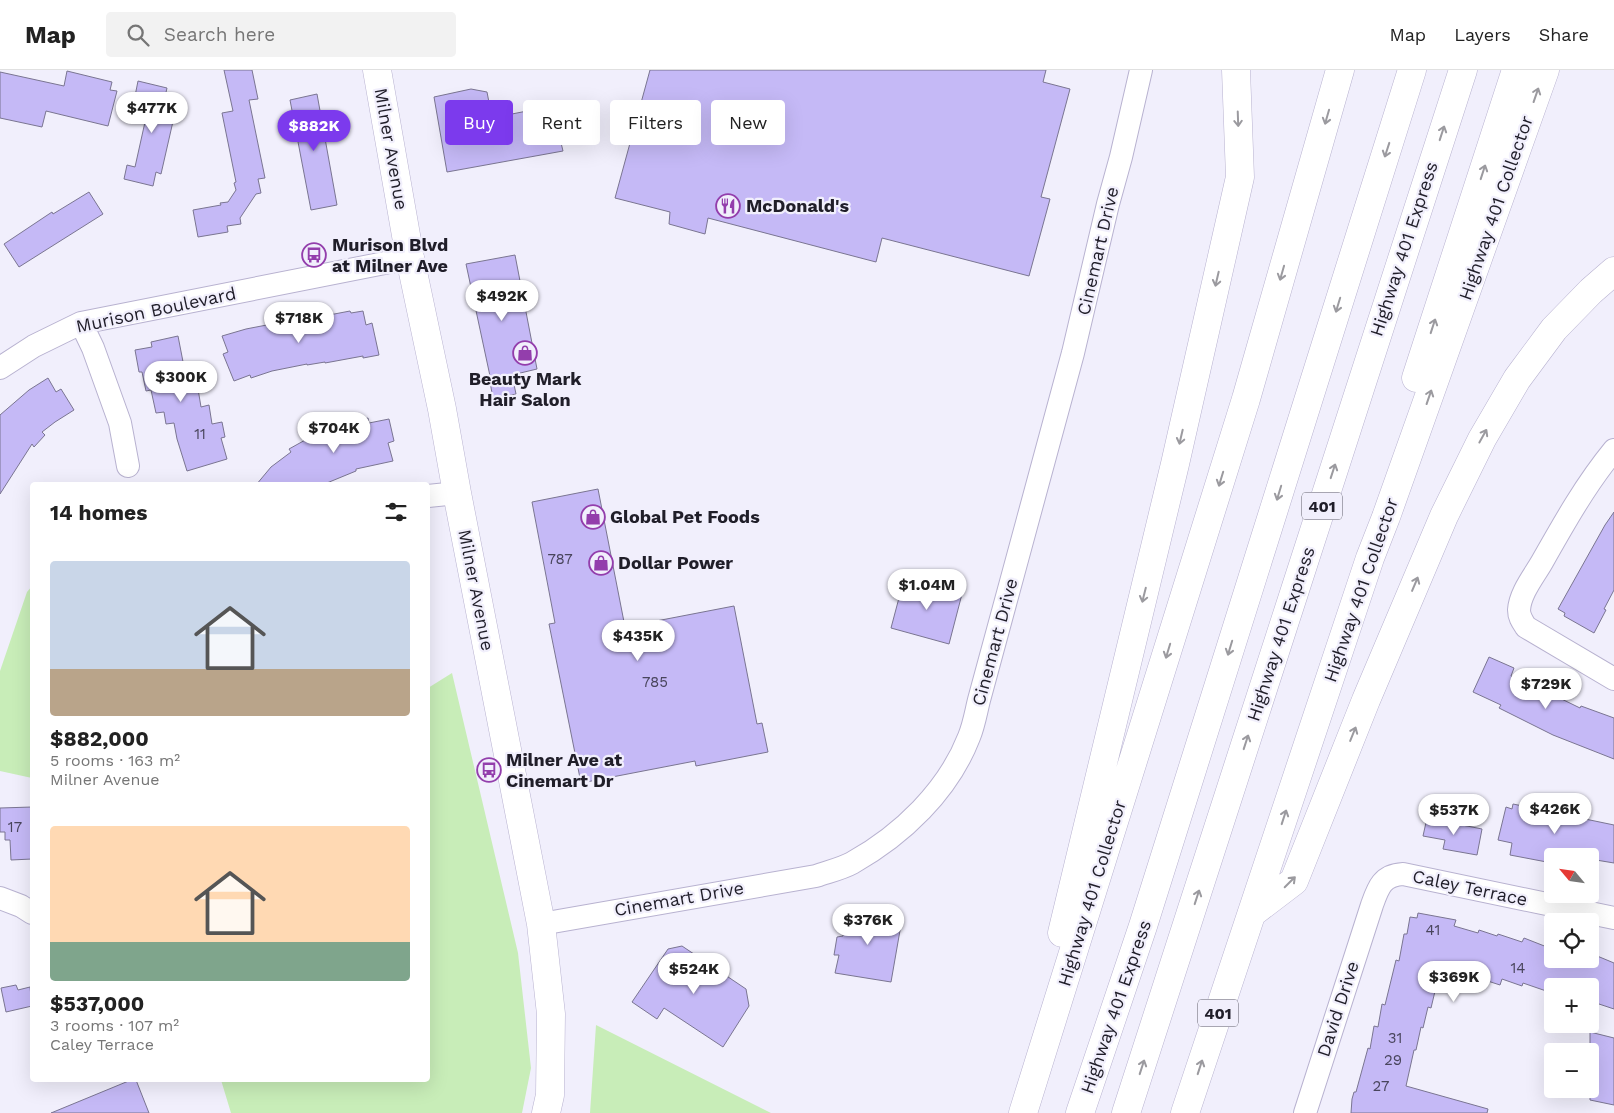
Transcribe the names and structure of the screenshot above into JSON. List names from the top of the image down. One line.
{"streets":{"main road":["Milner Avenue","Highway 401 Collector","Highway 401 Express","401"],"street":["Cinemart Drive","Murison Boulevard","Caley Terrace","David Drive"]},"crossings":[["Milner Avenue","Cinemart Drive"],["Milner Avenue","Murison Boulevard"],["Caley Terrace","David Drive"]],"places":{"restaurant":["McDonald's"],"bus stop":["Murison Blvd at Milner Ave","Milner Ave at Cinemart Dr"],"shop":["Beauty Mark Hair Salon","Global Pet Foods","Dollar Power"]},"house_numbers":["11","787","785","17","41","14","31","29","27"],"north":"top left","page":{"header":"Map","search":"Search here","nav":["Map","Layers","Share"],"price":["$477K","$882K","$492K","$718K","$300K","$704K","$1.04M","$435K","$729K","$426K","$537K","$376K","$524K","$369K"],"chip":["Buy","Rent","Filters","New"],"heading":"14 homes","list":[{"name":"$882,000","note":"5 rooms · 163 m² · Milner Avenue"},{"name":"$537,000","note":"3 rooms · 107 m² · Caley Terrace"}],"map_buttons":["+","−"]}}
